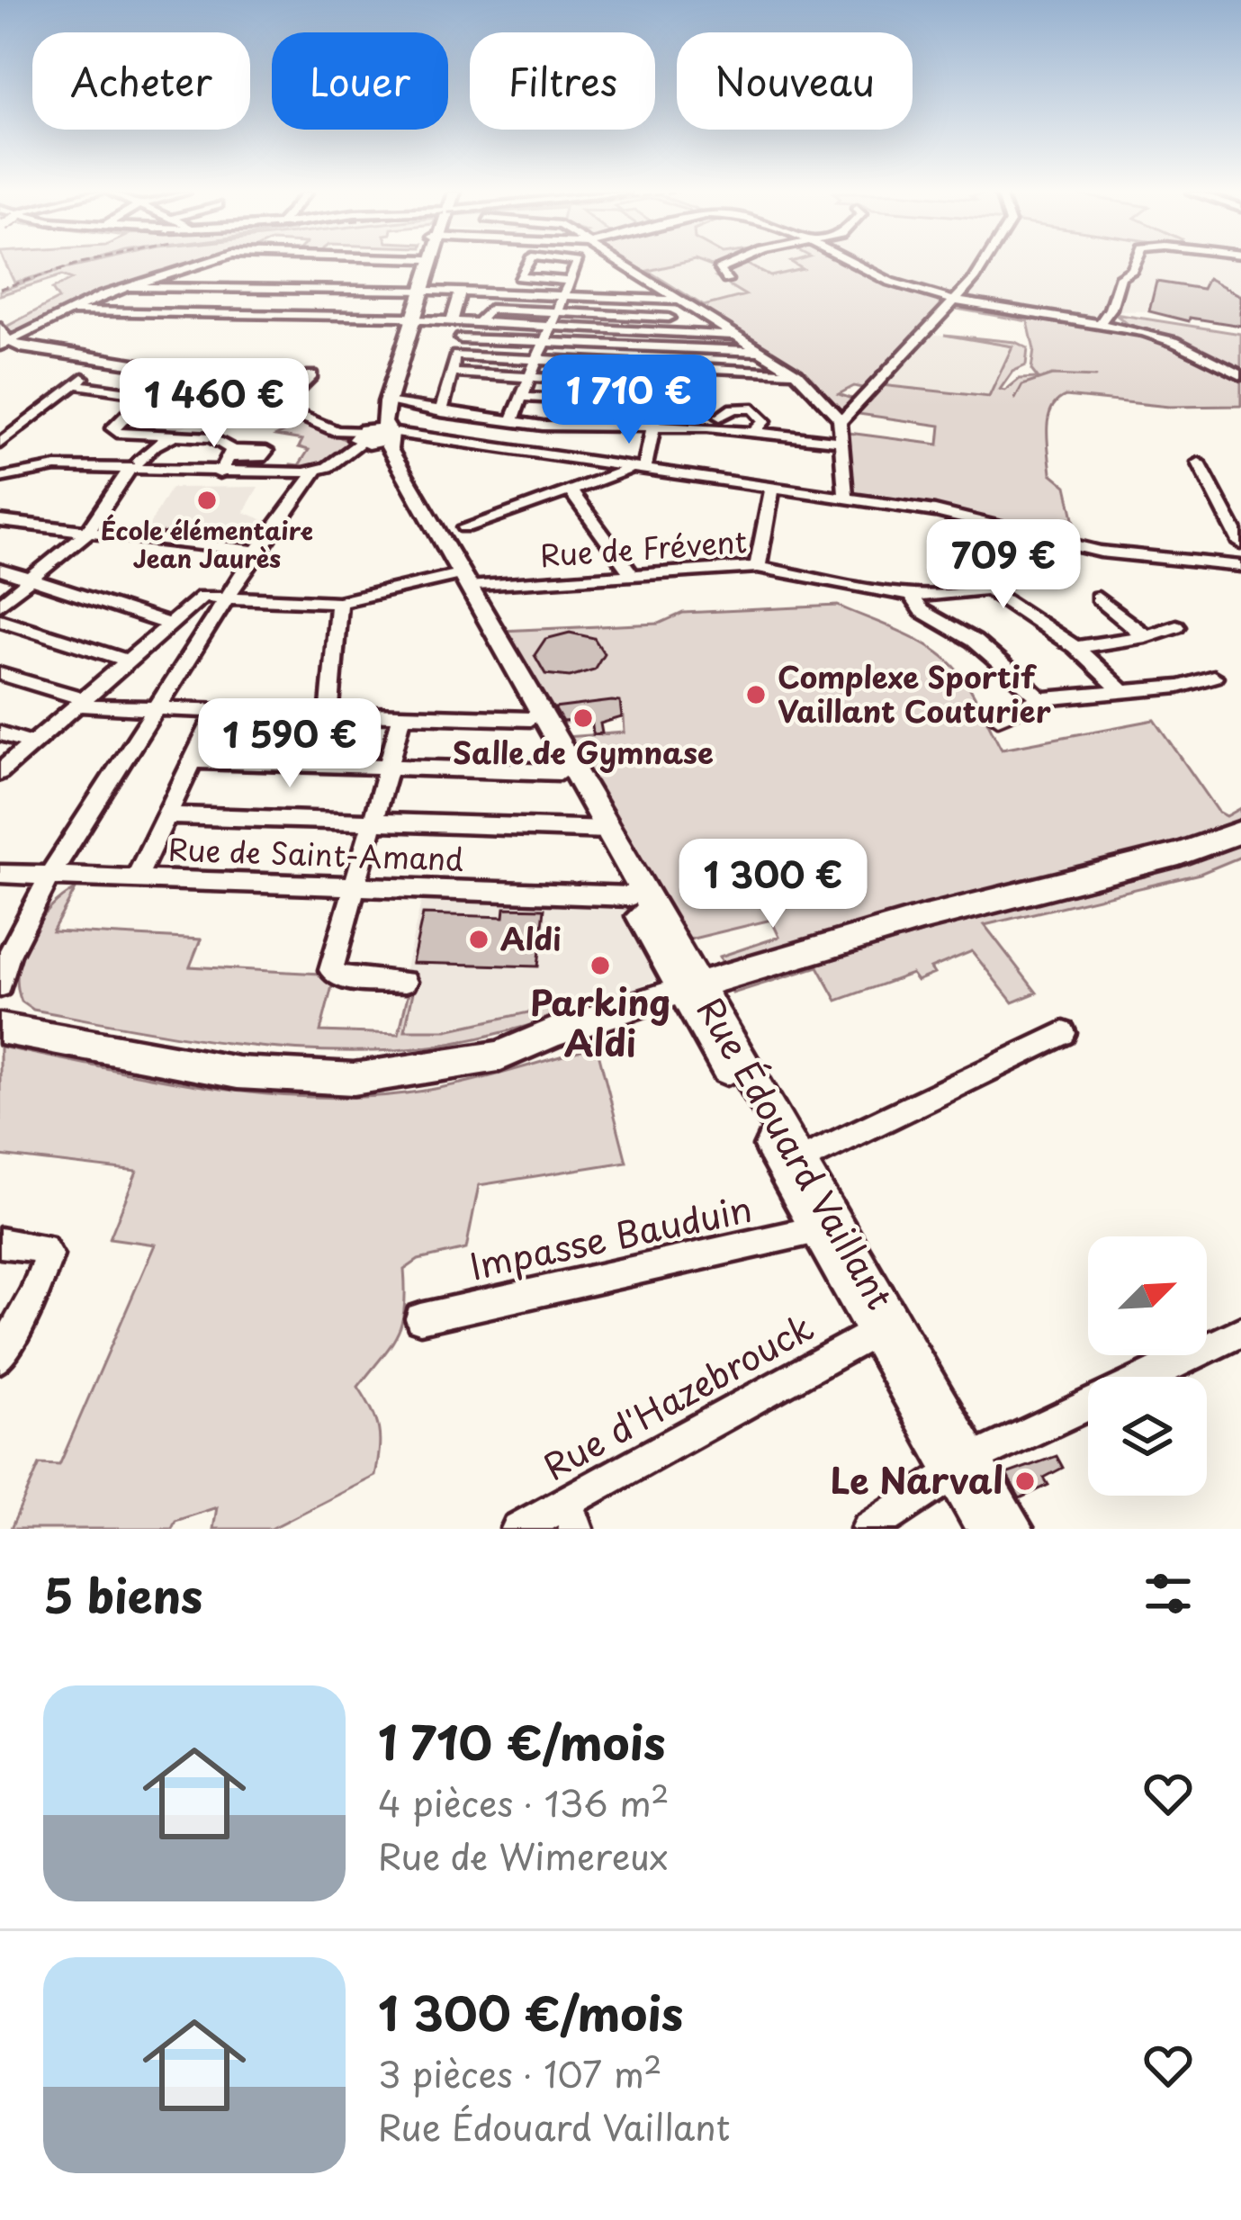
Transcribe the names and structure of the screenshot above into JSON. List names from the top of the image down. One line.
{"streets":{"main road":["Rue Édouard Vaillant"],"street":["Rue de Frévent","Rue de Saint-Amand","Impasse Bauduin","Rue d'Hazebrouck"]},"crossings":[["Rue de Frévent","Rue Édouard Vaillant"],["Rue de Saint-Amand","Rue Édouard Vaillant"],["Rue Édouard Vaillant","Impasse Bauduin"],["Rue Édouard Vaillant","Rue d'Hazebrouck"]],"places":["École élémentaire Jean Jaurès","Complexe Sportif Vaillant Couturier","Salle de Gymnase","Aldi","Parking Aldi","Le Narval"],"north":"top right","page":{"chip":["Acheter","Louer","Filtres","Nouveau"],"price":["1 710 €","1 460 €","709 €","1 590 €","1 300 €"],"heading":"5 biens","list":[{"name":"1 710 €/mois","note":"4 pièces · 136 m² · Rue de Wimereux"},{"name":"1 300 €/mois","note":"3 pièces · 107 m² · Rue Édouard Vaillant"}]}}
